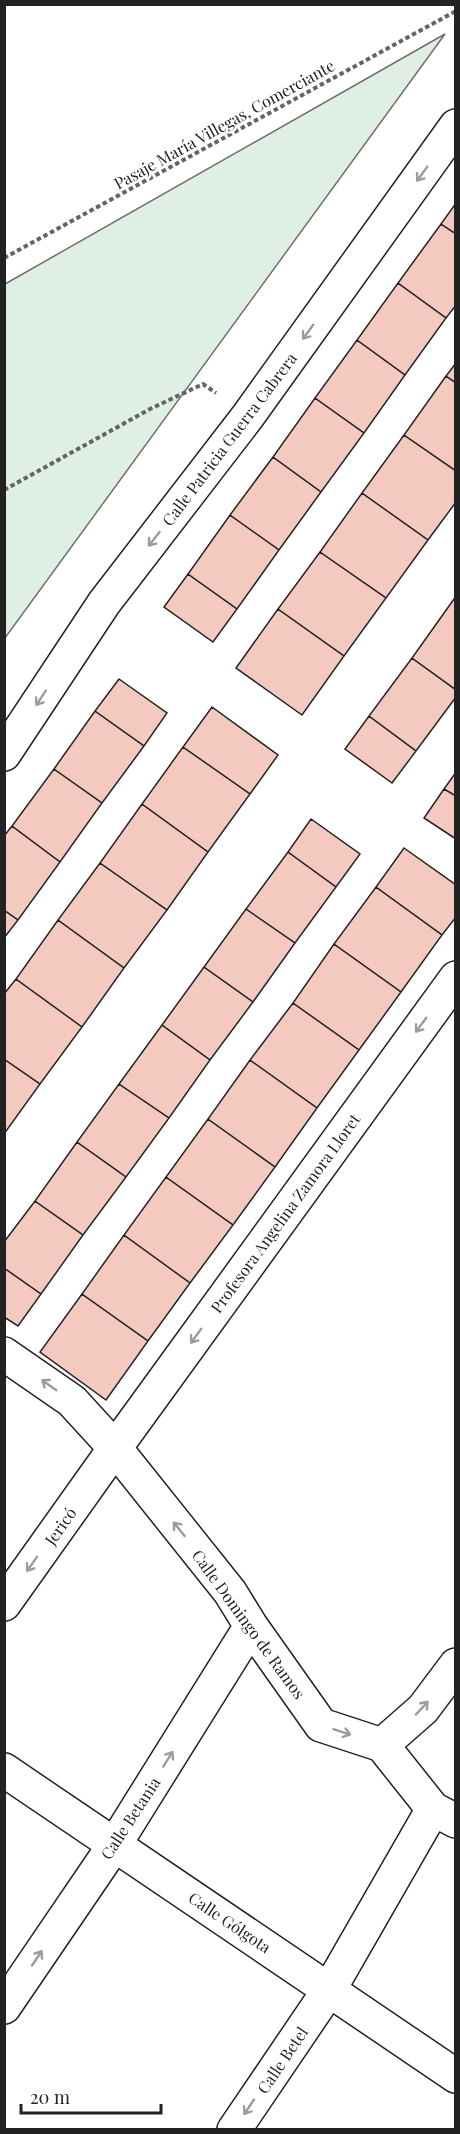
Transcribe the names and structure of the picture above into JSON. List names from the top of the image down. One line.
{"streets":{"street":["Calle Patricia Guerra Cabrera","Profesora Angelina Zamora Lloret","Jericó","Calle Domingo de Ramos","Calle Betania","Calle Gólgota","Calle Betel"],"path":["Pasaje María Villegas, Comerciante"]},"crossings":[["Profesora Angelina Zamora Lloret","Jericó"],["Profesora Angelina Zamora Lloret","Calle Domingo de Ramos"],["Jericó","Calle Domingo de Ramos"],["Calle Domingo de Ramos","Calle Betania"],["Calle Betania","Calle Gólgota"],["Calle Gólgota","Calle Betel"]],"one_way":["Calle Patricia Guerra Cabrera","Profesora Angelina Zamora Lloret","Jericó","Calle Betania","Calle Betel"],"scale_bar":"20 m"}
